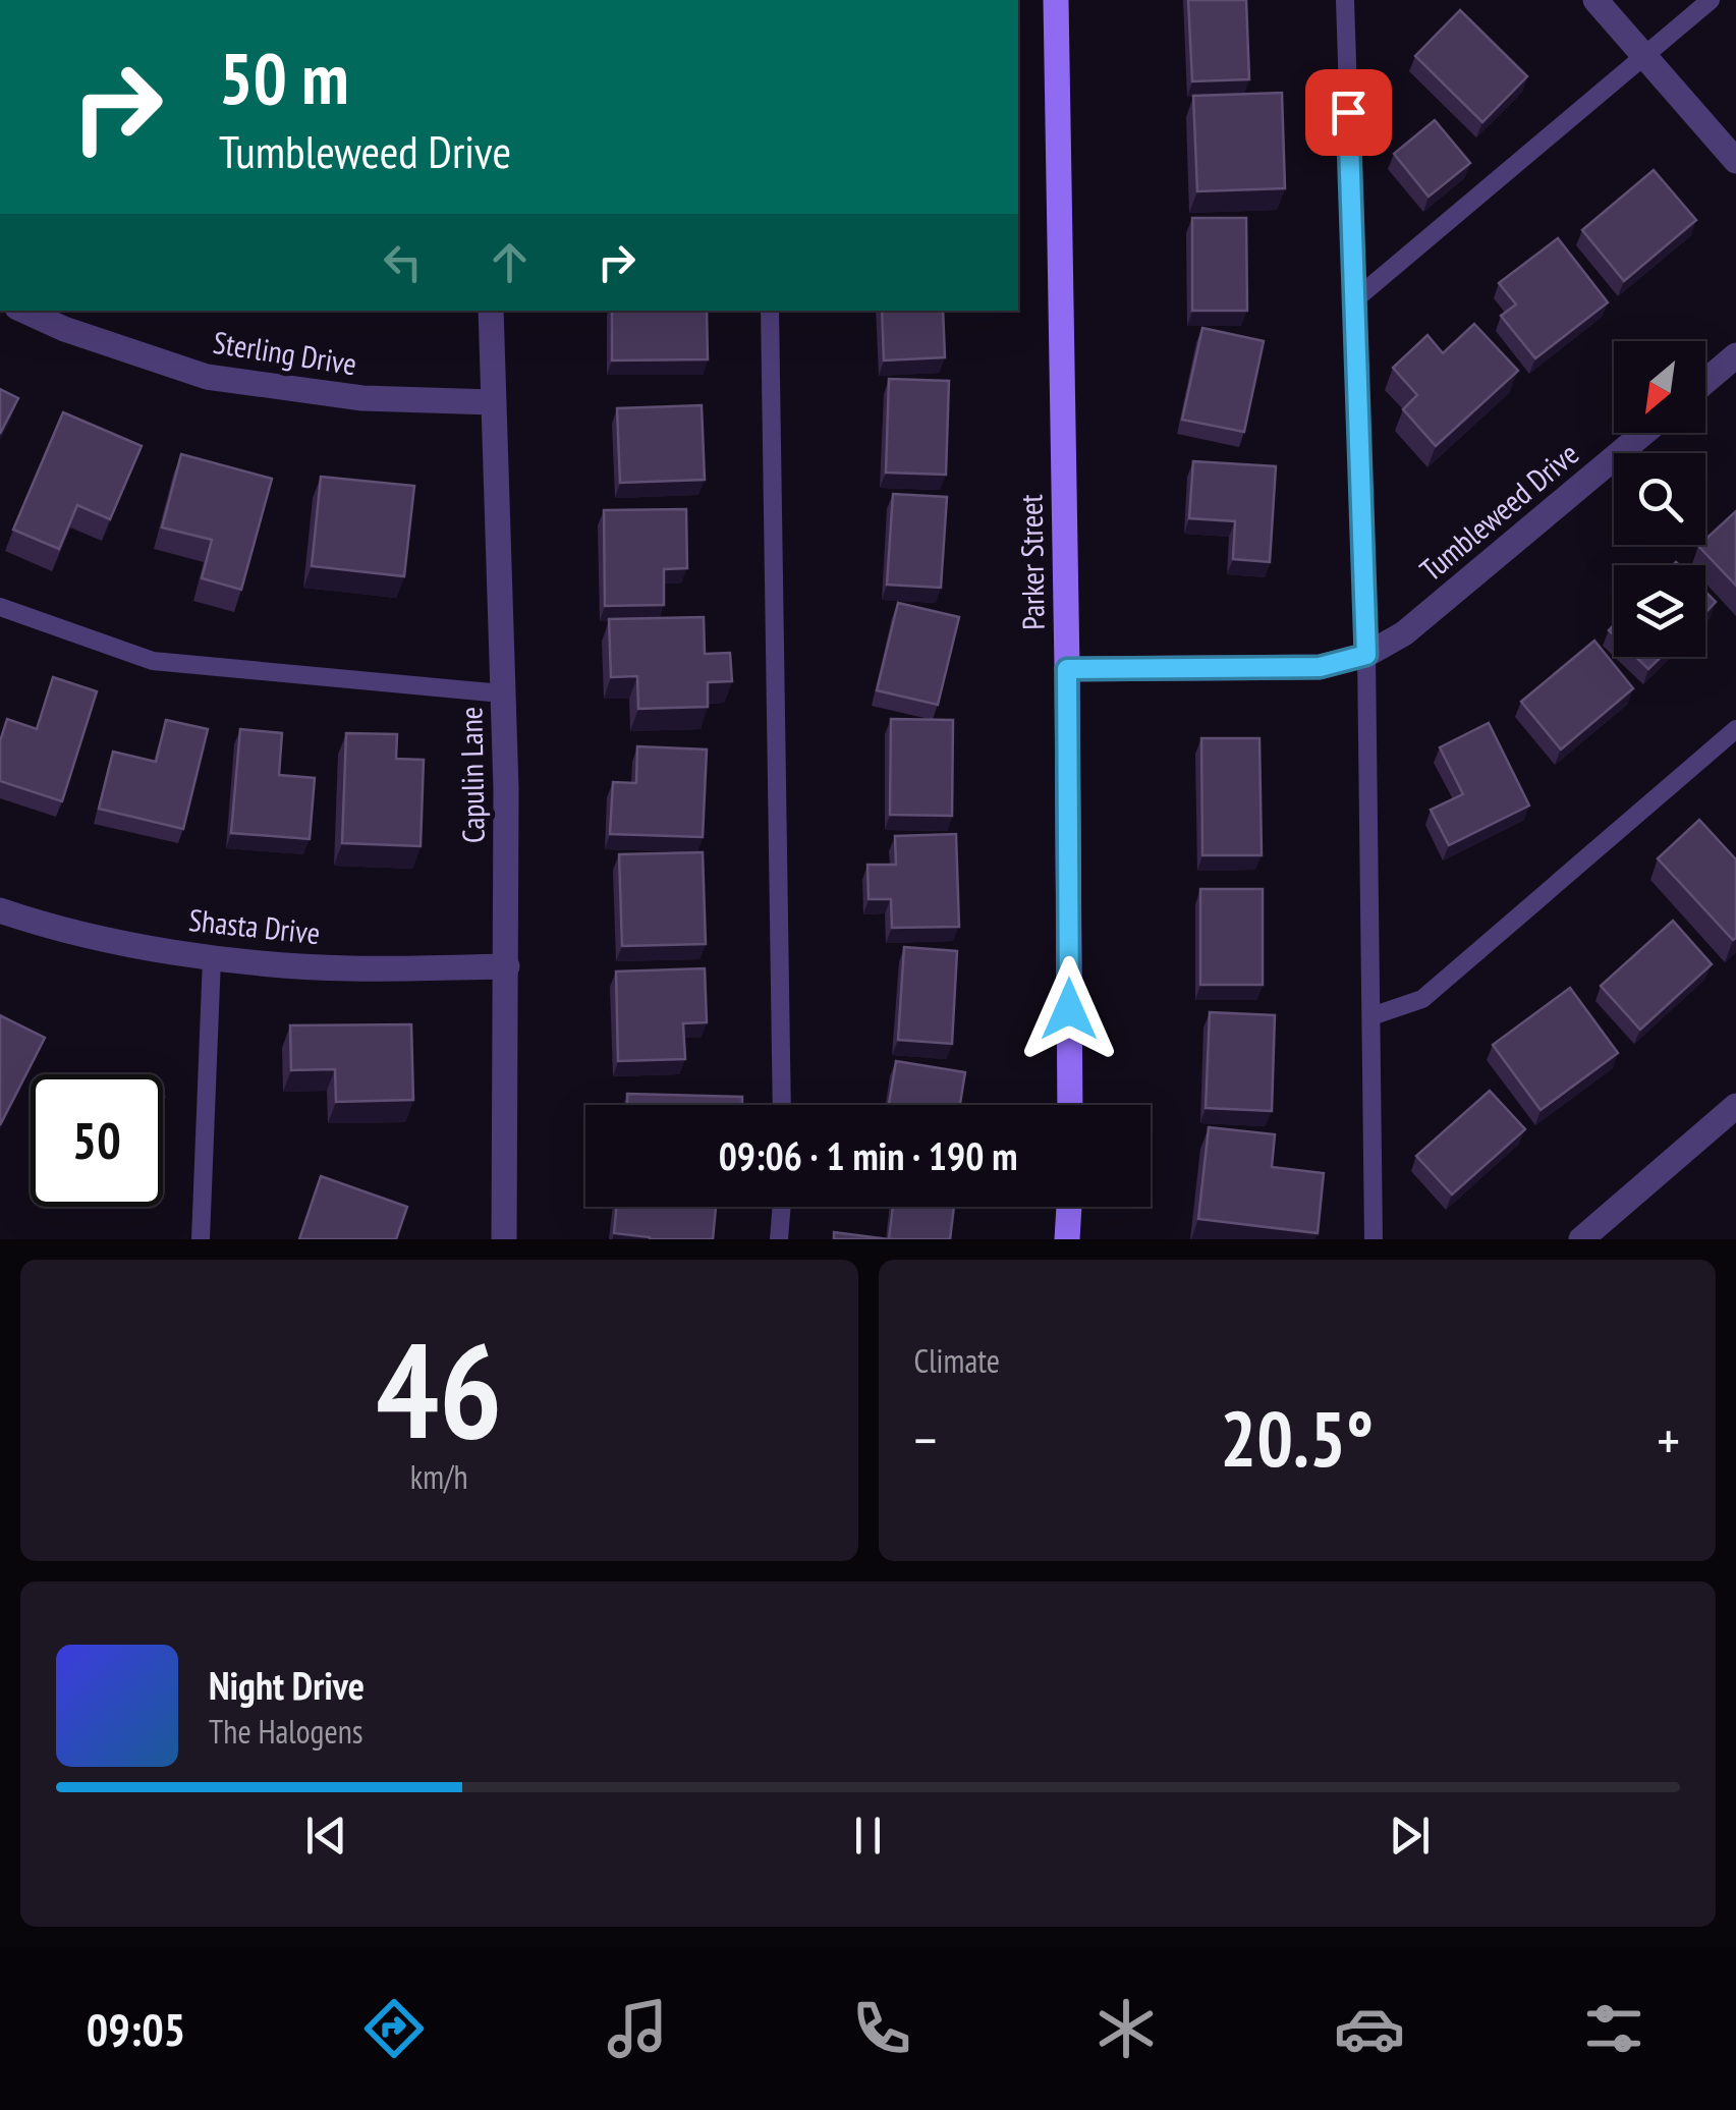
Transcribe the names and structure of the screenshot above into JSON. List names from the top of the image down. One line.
{"streets":{"main road":["Parker Street"],"street":["Sterling Drive","Tumbleweed Drive","Capulin Lane","Shasta Drive"]},"crossings":[["Sterling Drive","Capulin Lane"],["Tumbleweed Drive","Parker Street"],["Capulin Lane","Shasta Drive"]],"north":"bottom left","page":{"turn":["50 m","Tumbleweed Drive"],"limit":"50","trip":"09:06 · 1 min · 190 m","tile":[["46","km/h"],"Climate"],"heat":["−","20.5°","+"],"song":["Night Drive","The Halogens"],"tabs":"09:05"}}
